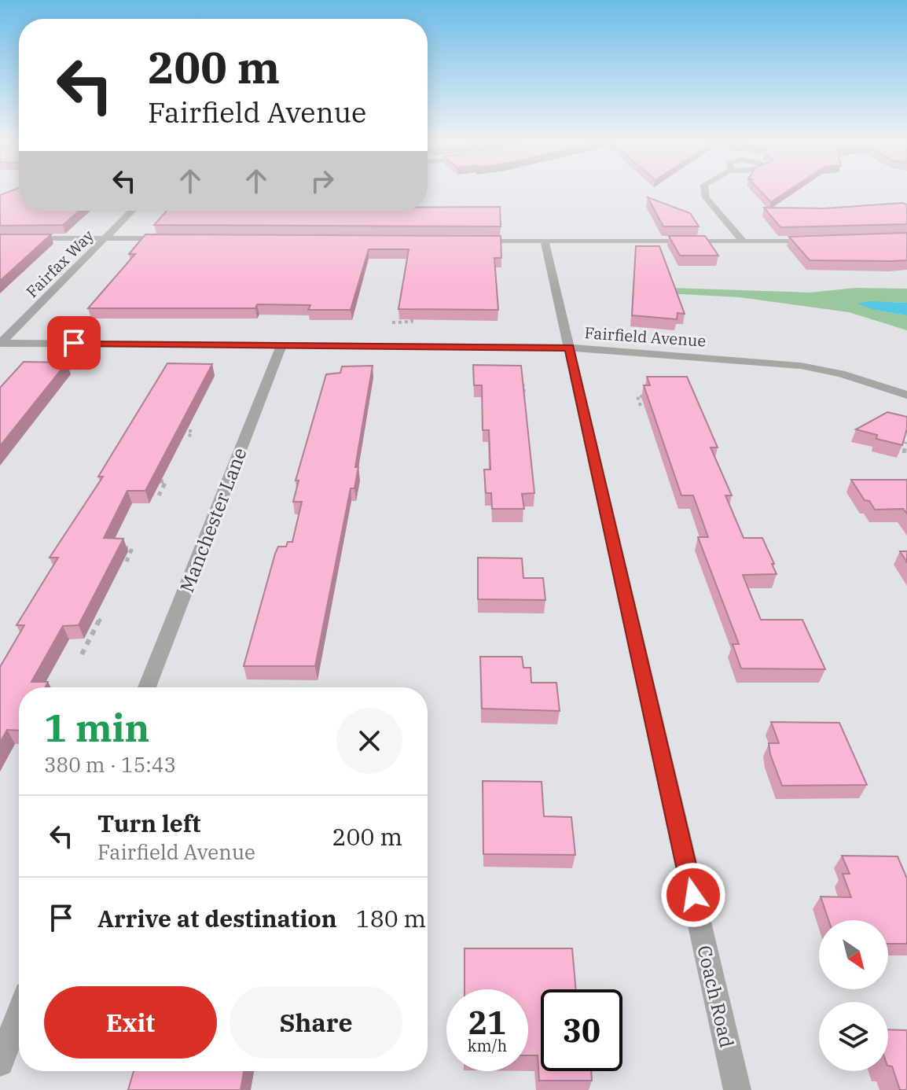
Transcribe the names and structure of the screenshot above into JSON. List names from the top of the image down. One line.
{"streets":{"street":["Fairfax Way","Fairfield Avenue","Manchester Lane","Coach Road"]},"crossings":[["Fairfax Way","Fairfield Avenue"],["Fairfield Avenue","Manchester Lane"],["Fairfield Avenue","Coach Road"]],"north":"bottom right","page":{"turn":["200 m","Fairfield Avenue"],"heading":["1 min","380 m · 15:43"],"list":[{"name":"Turn left","note":"Fairfield Avenue","value":"200 m"},{"name":"Arrive at destination","value":"180 m"}],"buttons":["Exit","Share"],"speed":"21 km/h","limit":"30"}}
